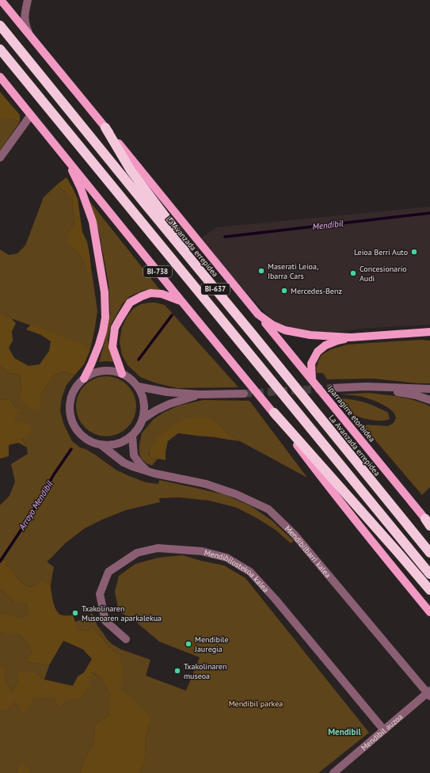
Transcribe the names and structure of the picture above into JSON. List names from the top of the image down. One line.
{"streets":{"highway":["La Avanzada errepidea","BI-637"],"main road":["BI-738","Iparragirre etorbidea"],"street":["Mendibilbarri kalea","Mendibilostekoa kalea","Mendibil auzoa"]},"crossings":[["Mendibilbarri kalea","Mendibil auzoa"],["Mendibilostekoa kalea","Mendibil auzoa"]],"districts":["Mendibil"],"water":["Mendibil","Arroyo Mendibil"],"parks":["Mendibil parkea"],"places":["Leioa Berri Auto","Maserati Leioa, Ibarra Cars","Concesionario Audi","Mercedes-Benz","Txakolinaren Museoaren aparkalekua","Mendibile Jauregia","Txakolinaren museoa"]}
